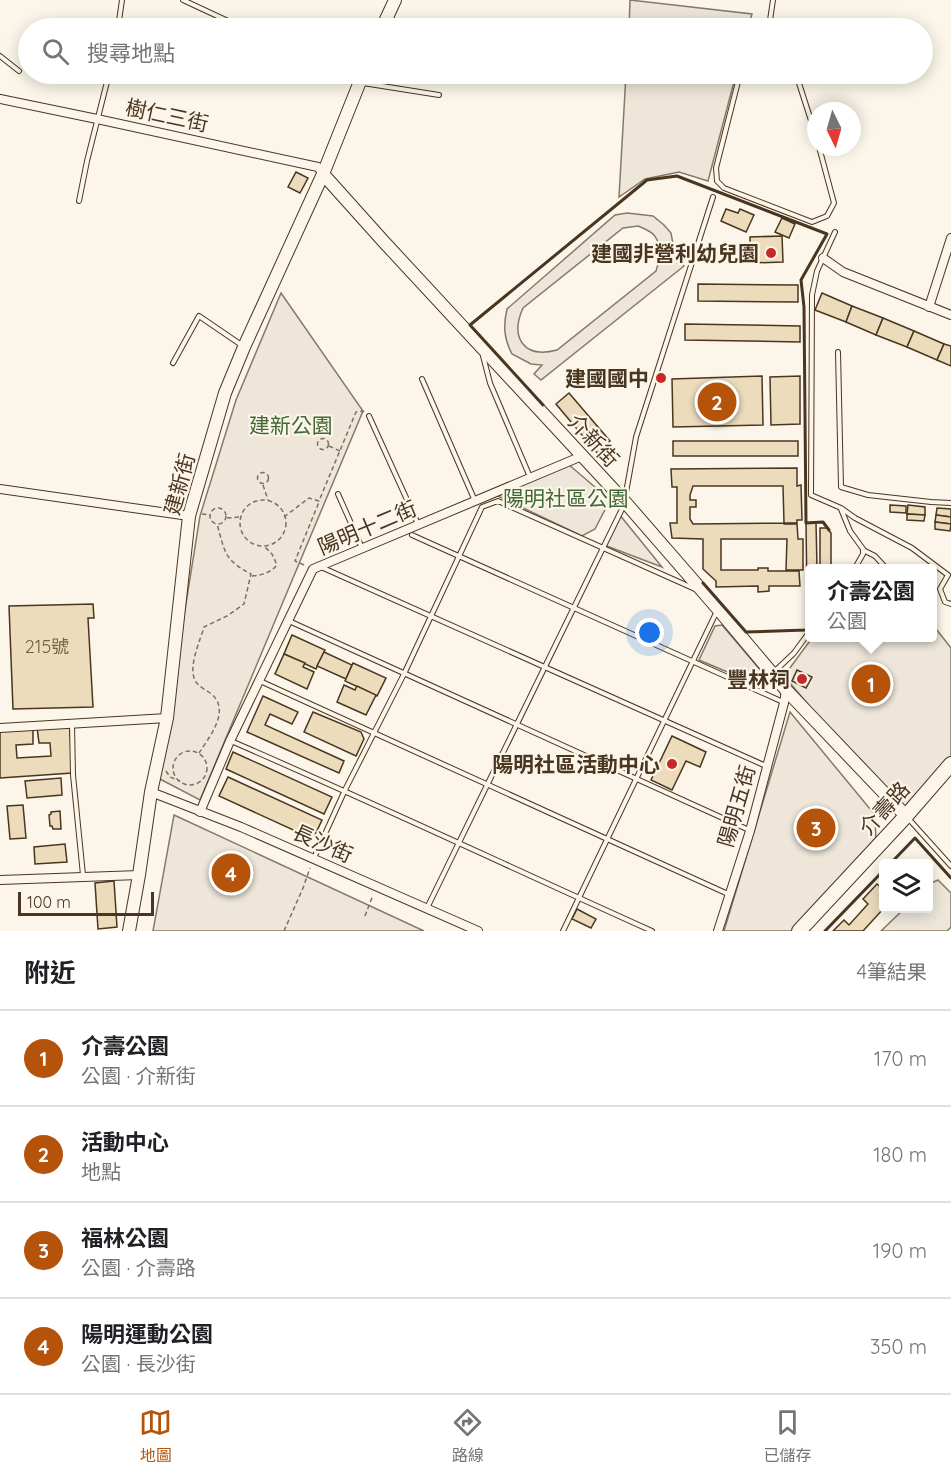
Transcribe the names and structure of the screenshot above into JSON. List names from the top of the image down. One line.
{"streets":{"main road":["介壽路"],"street":["樹仁三街","介新街","建新街","陽明十二街","陽明五街","長沙街"]},"crossings":[["樹仁三街","介新街"],["樹仁三街","建新街"],["介新街","建新街"],["介新街","陽明十二街"],["介新街","陽明五街"],["介新街","介壽路"],["建新街","長沙街"],["陽明十二街","長沙街"]],"parks":["建新公園","陽明社區公園"],"places":["建國非營利幼兒園","建國國中","豐林祠","陽明社區活動中心"],"house_numbers":["215號"],"scale_bar":"100 m","north":"bottom","page":{"search":"搜尋地點","pins":["2","1","3","4"],"popup":["介壽公園","公園"],"scale":"100 m","heading":["附近","4筆結果"],"list":[{"mark":"1","name":"介壽公園","note":"公園 · 介新街","value":"170 m"},{"mark":"2","name":"活動中心","note":"地點","value":"180 m"},{"mark":"3","name":"福林公園","note":"公園 · 介壽路","value":"190 m"},{"mark":"4","name":"陽明運動公園","note":"公園 · 長沙街","value":"350 m"}],"nav":["地圖","路線","已儲存"]}}
